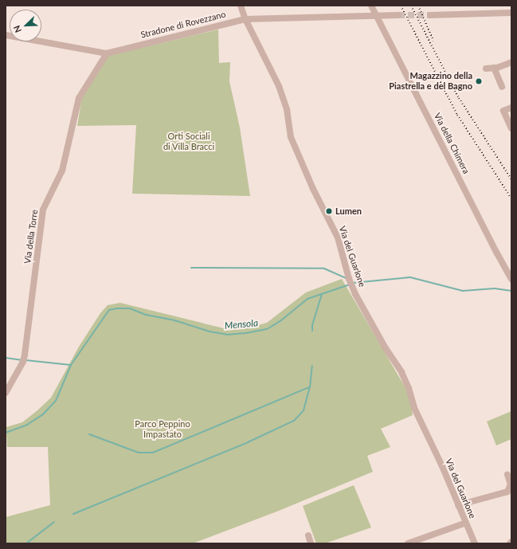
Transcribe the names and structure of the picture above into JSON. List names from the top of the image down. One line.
{"streets":{"street":["Stradone di Rovezzano","Via della Chimera","Via della Torre","Via del Guarlone"]},"crossings":[["Stradone di Rovezzano","Via della Chimera"],["Stradone di Rovezzano","Via della Torre"],["Stradone di Rovezzano","Via del Guarlone"]],"water":["Mensola"],"parks":["Orti Sociali di Villa Bracci","Parco Peppino Impastato"],"places":["Magazzino della Piastrella e del Bagno","Lumen"],"north":"bottom left"}
